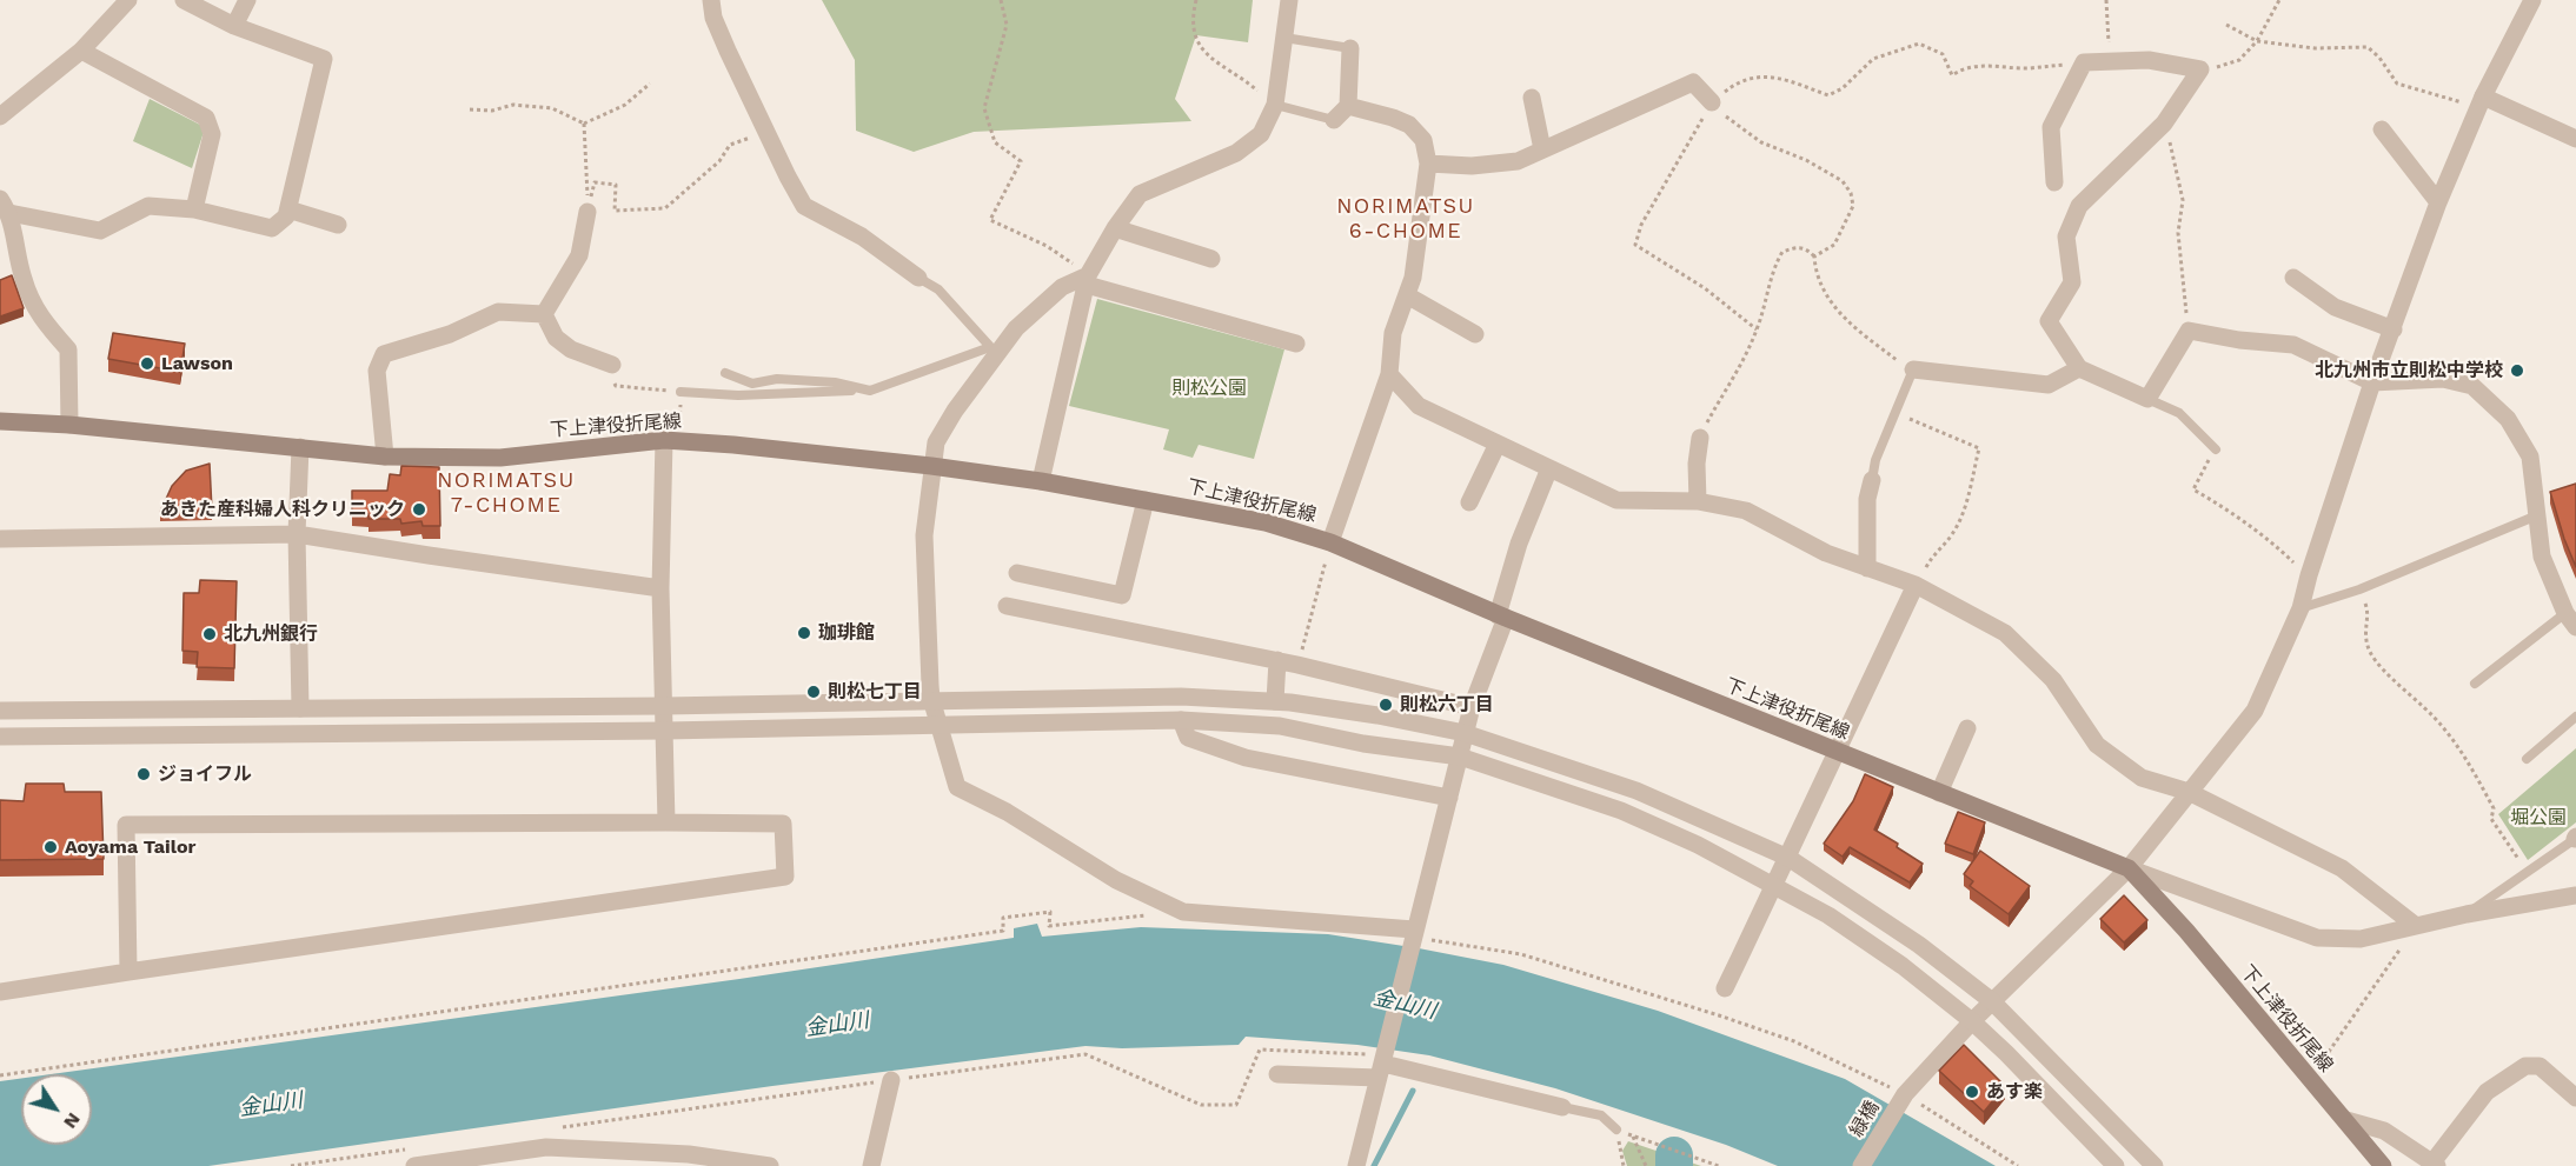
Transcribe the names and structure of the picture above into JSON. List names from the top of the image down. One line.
{"streets":{"main road":["下上津役折尾線"],"street":["緑橋"]},"crossings":[["下上津役折尾線","緑橋"]],"districts":["NORIMATSU 6-CHOME","NORIMATSU 7-CHOME"],"water":["金山川"],"parks":["則松公園","堀公園"],"places":["Lawson","北九州市立則松中学校","あきた産科婦人科クリニック","珈琲館","北九州銀行","則松七丁目","則松六丁目","ジョイフル","Aoyama Tailor","あす楽"],"north":"bottom right"}
